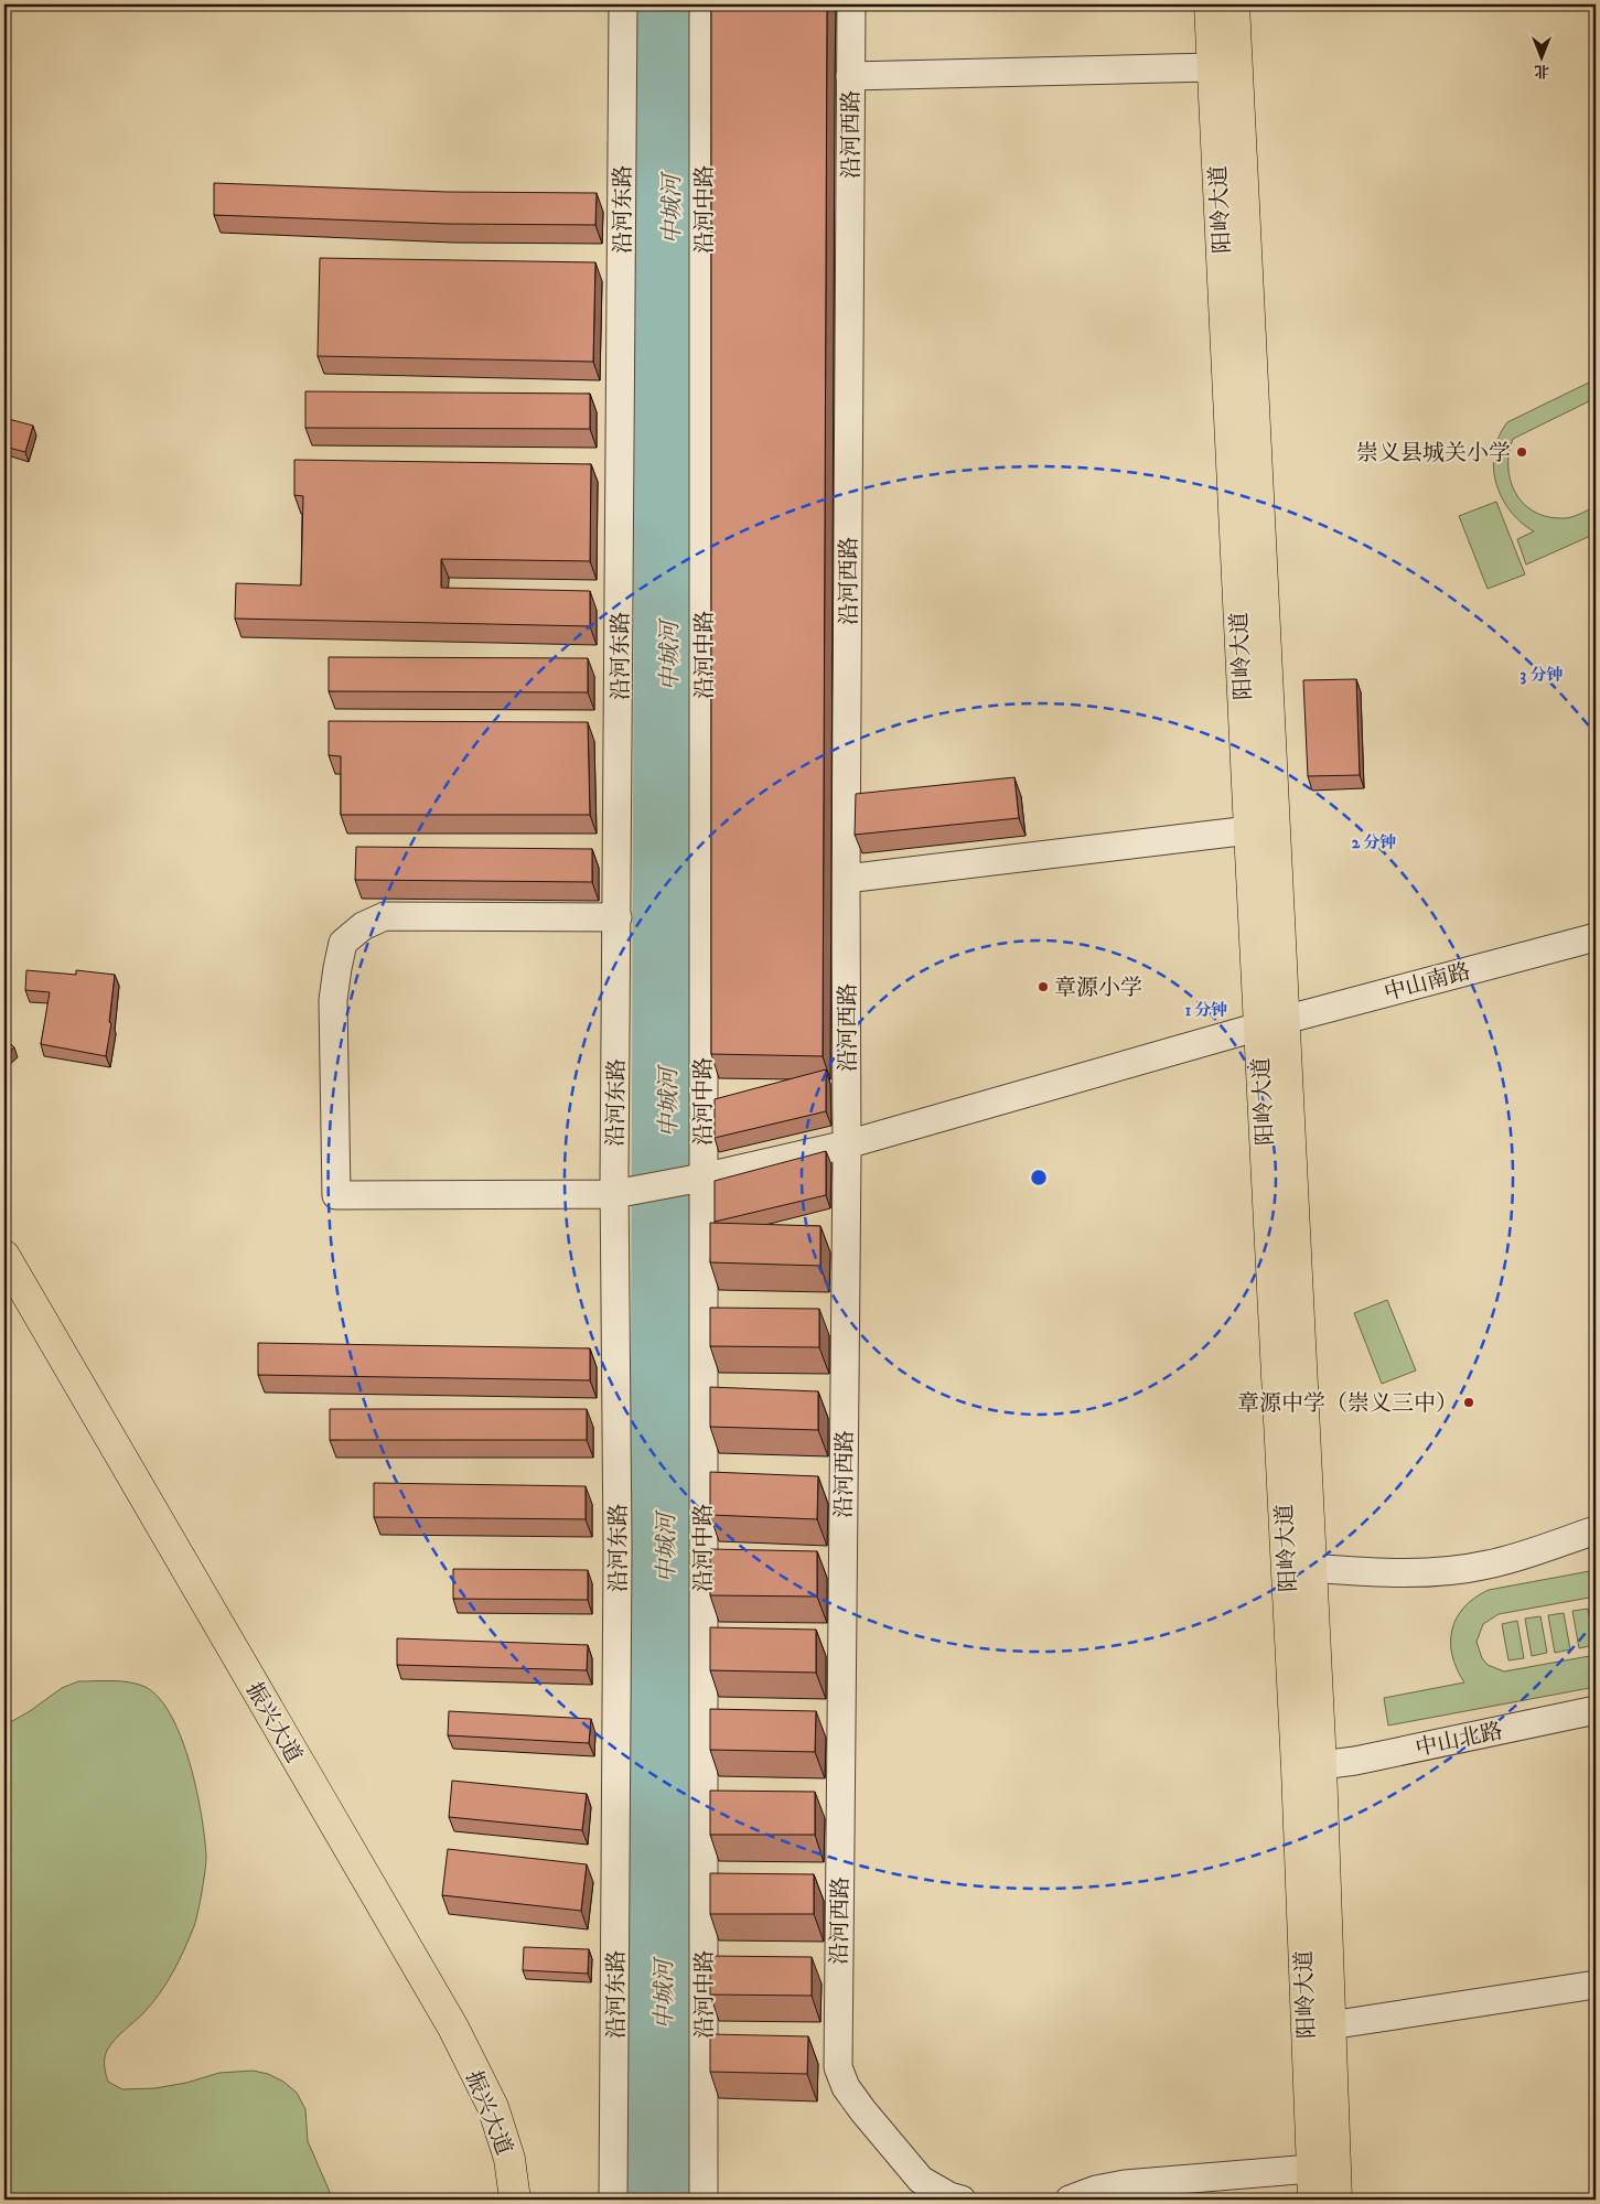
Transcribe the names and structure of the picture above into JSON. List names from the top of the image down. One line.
{"streets":{"main road":["阳岭大道","振兴大道"],"street":["沿河西路","沿河东路","沿河中路","中山南路","中山北路"]},"crossings":[["沿河西路","中山南路"],["沿河东路","中山南路"],["沿河中路","中山南路"],["阳岭大道","中山南路"],["阳岭大道","中山北路"]],"water":["中城河"],"places":["崇义县城关小学","章源小学","章源中学（崇义三中）"],"north":"bottom","rings":["3 分钟","2 分钟","1 分钟"]}
